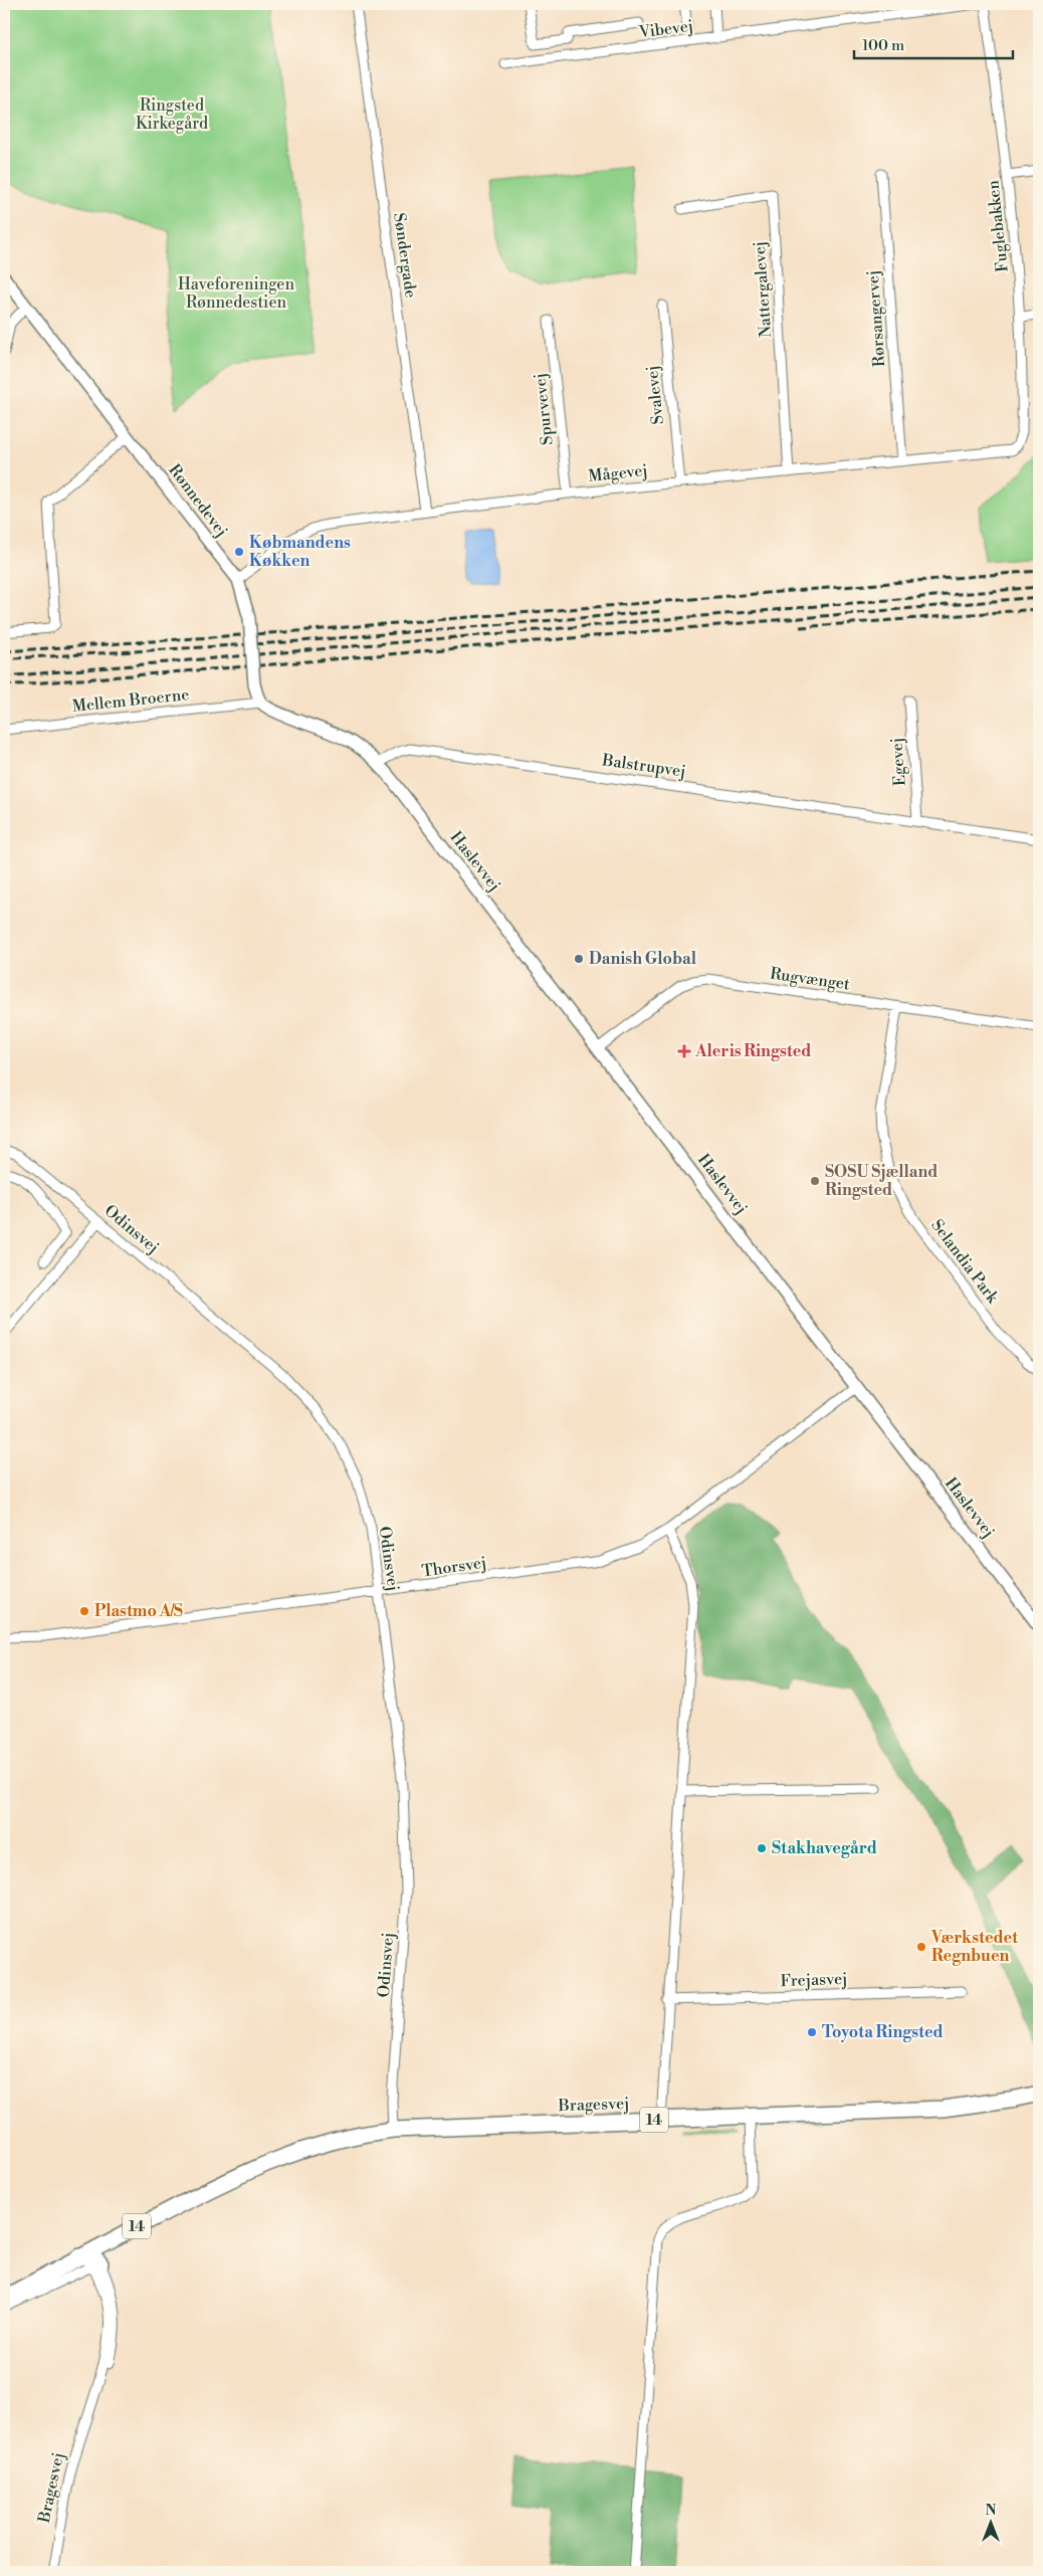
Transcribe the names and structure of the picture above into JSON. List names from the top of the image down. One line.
{"streets":{"main road":["Bragesvej","14"],"street":["Vibevej","Fuglebakken","Søndergade","Nattergalevej","Rørsangervej","Svalevej","Spurvevej","Mågevej","Rønnedevej","Mellem Broerne","Egevej","Balstrupvej","Haslevvej","Rugvænget","Odinsvej","Selandia Park","Thorsvej","Frejasvej"]},"crossings":[["Fuglebakken","Mågevej"],["Søndergade","Mågevej"],["Nattergalevej","Mågevej"],["Rørsangervej","Mågevej"],["Svalevej","Mågevej"],["Spurvevej","Mågevej"],["Mågevej","Rønnedevej"],["Rønnedevej","Mellem Broerne"],["Egevej","Balstrupvej"],["Balstrupvej","Haslevvej"],["Haslevvej","Rugvænget"],["Haslevvej","Thorsvej"],["Rugvænget","Selandia Park"],["Odinsvej","Thorsvej"],["Odinsvej","Bragesvej"]],"parks":["Ringsted Kirkegård","Haveforeningen Rønnedestien"],"places":{"other":["Købmandens Køkken","Danish Global","SOSU Sjælland Ringsted","Plastmo A/S","Stakhavegård","Værkstedet Regnbuen","Toyota Ringsted"],"health":["Aleris Ringsted"]},"scale_bar":"100 m","north":"top"}
